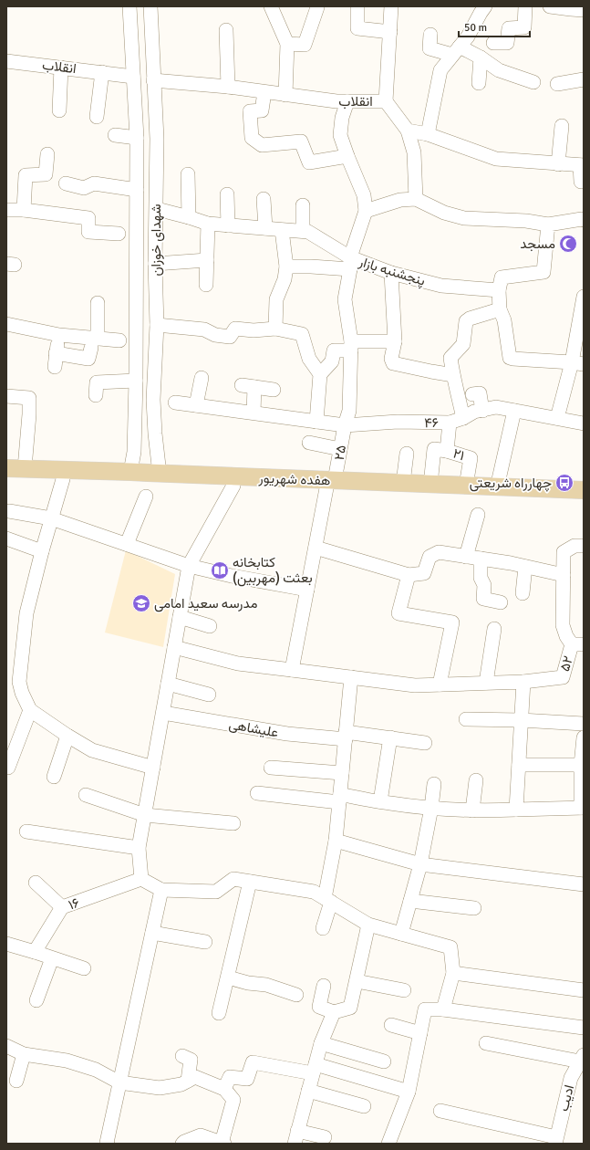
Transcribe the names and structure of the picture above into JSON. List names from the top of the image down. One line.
{"streets":{"main road":["هفده شهریور"],"street":["انقلاب","شهدای خوزان","پنجشنبه بازار","۴۶","۲۵","۲۱","۵۲","علیشاهی","۱۶","ادیب"]},"crossings":[["انقلاب","شهدای خوزان"],["شهدای خوزان","پنجشنبه بازار"],["شهدای خوزان","هفده شهریور"],["پنجشنبه بازار","۲۵"],["۴۶","۲۵"],["۴۶","۲۱"],["۲۵","هفده شهریور"],["۲۱","هفده شهریور"]],"places":{"mosque":["مسجد"],"bus stop":["چهارراه شریعتی"],"library":["کتابخانه بعثت (مهربین)"],"school or university":["مدرسه سعید امامی"]},"scale_bar":"50 m"}
